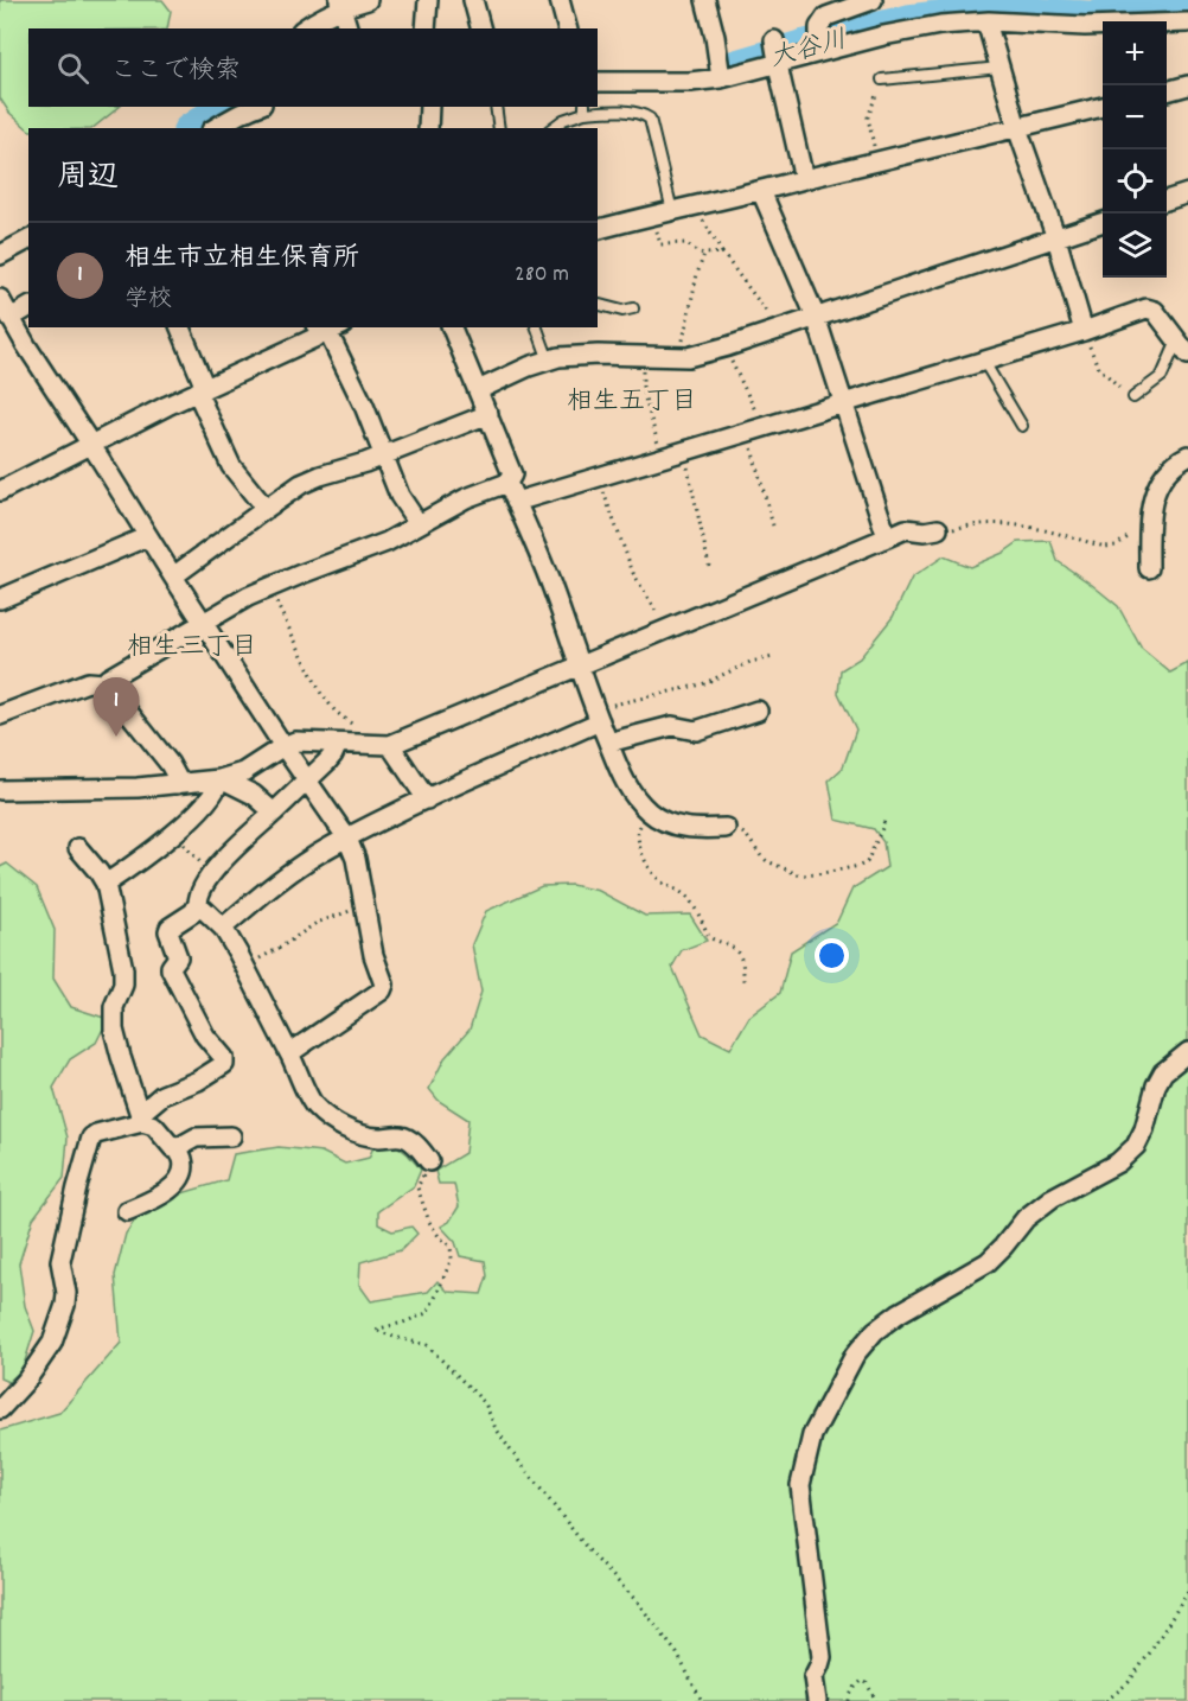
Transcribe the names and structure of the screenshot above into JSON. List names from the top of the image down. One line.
{"districts":["相生五丁目","相生三丁目"],"water":["大谷川"],"page":{"map_buttons":["+","−"],"search":"ここで検索","heading":"周辺","list":[{"mark":"1","name":"相生市立相生保育所","note":"学校","value":"280 m"}],"pins":"1"}}
